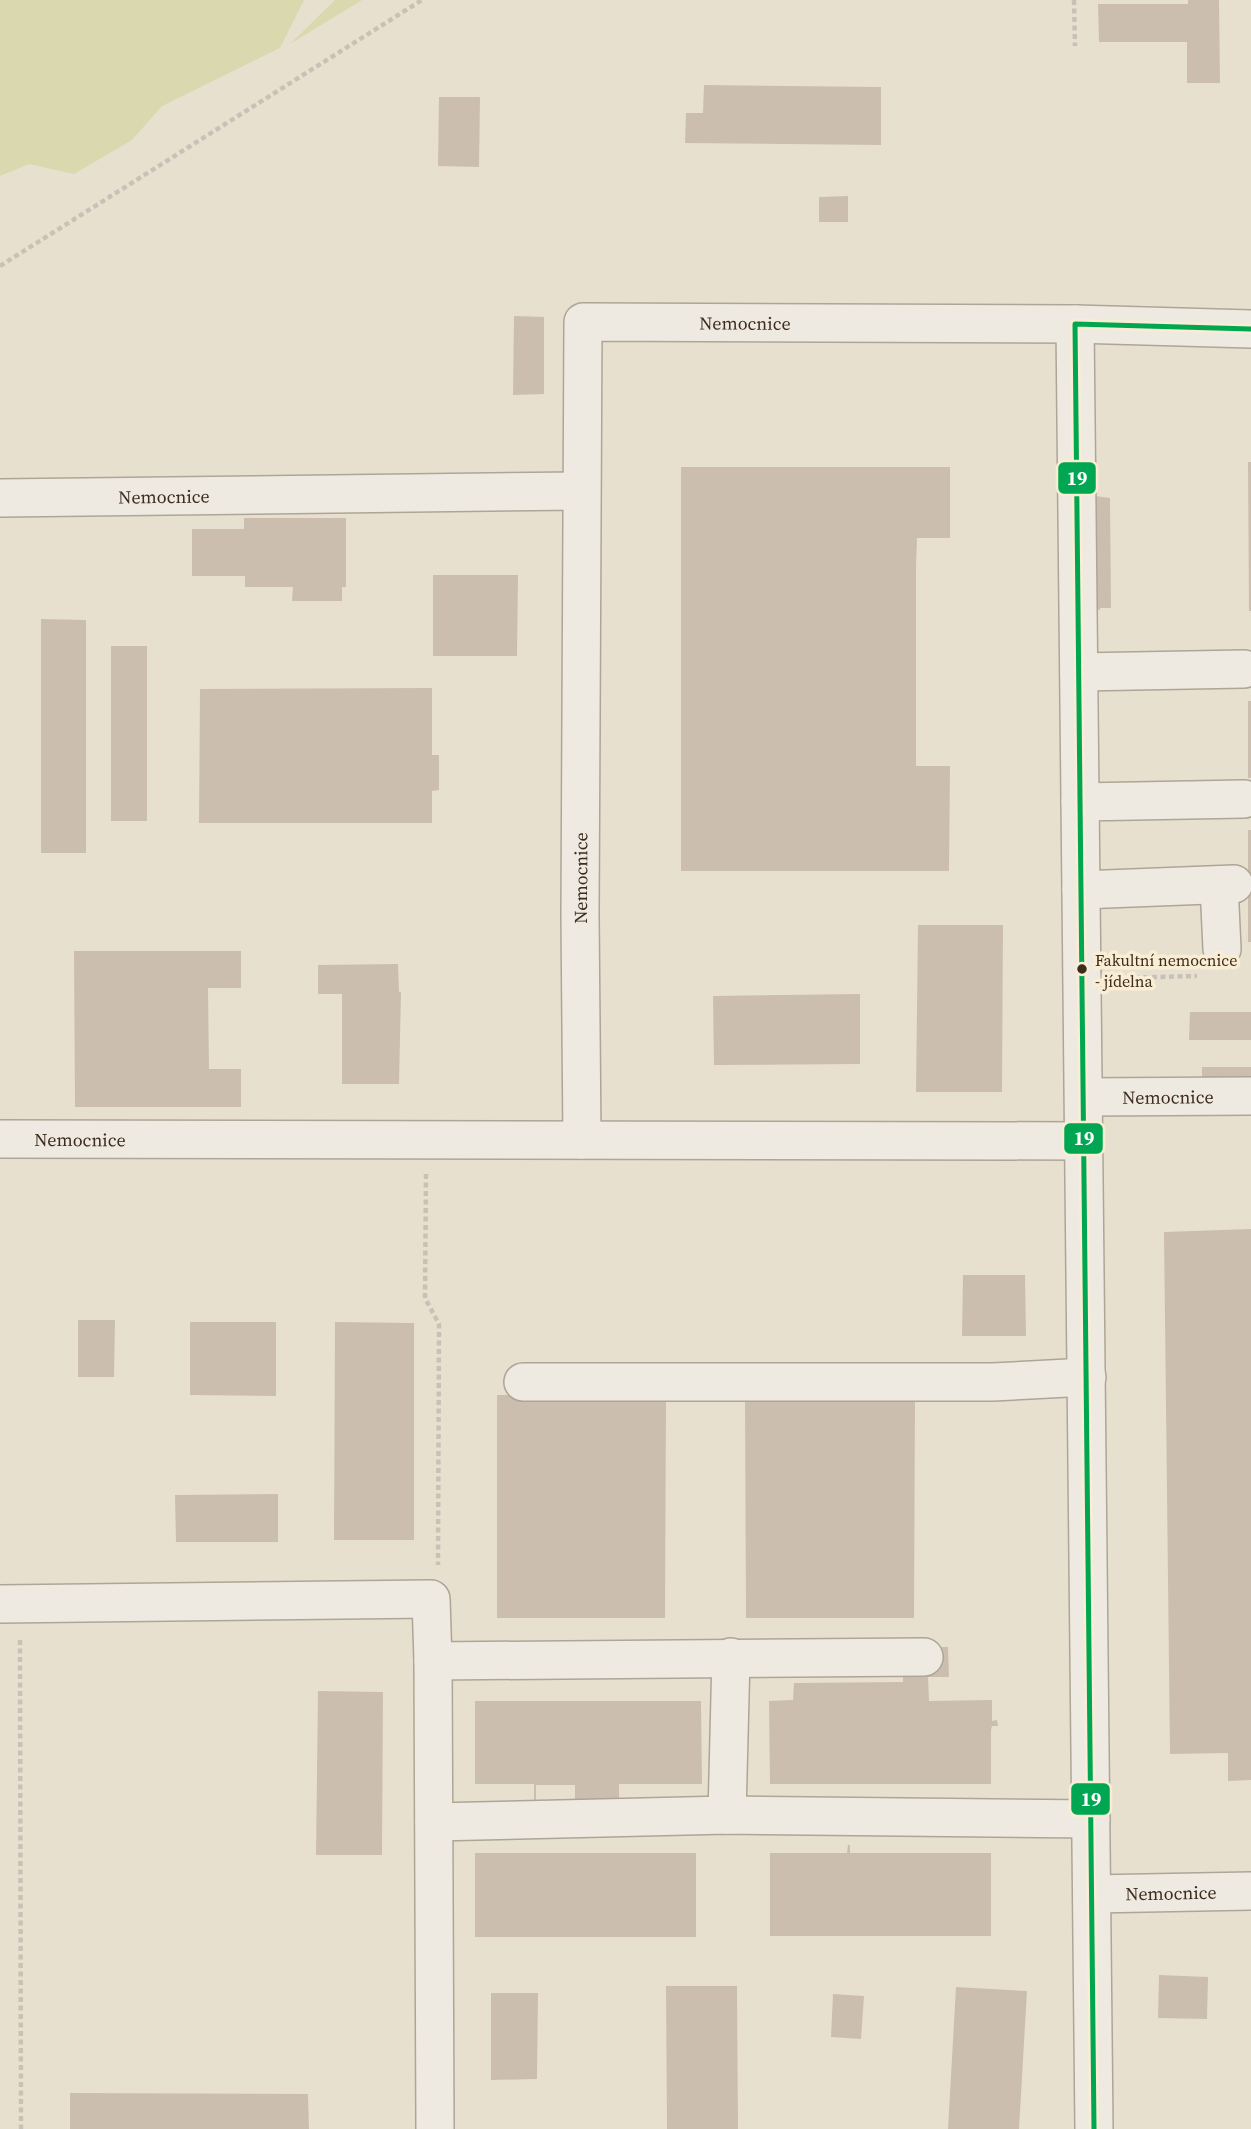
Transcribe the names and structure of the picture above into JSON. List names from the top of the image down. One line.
{"streets":{"street":["Nemocnice"]},"places":["Fakultní nemocnice - jídelna"],"lines":["transit line 19"]}
